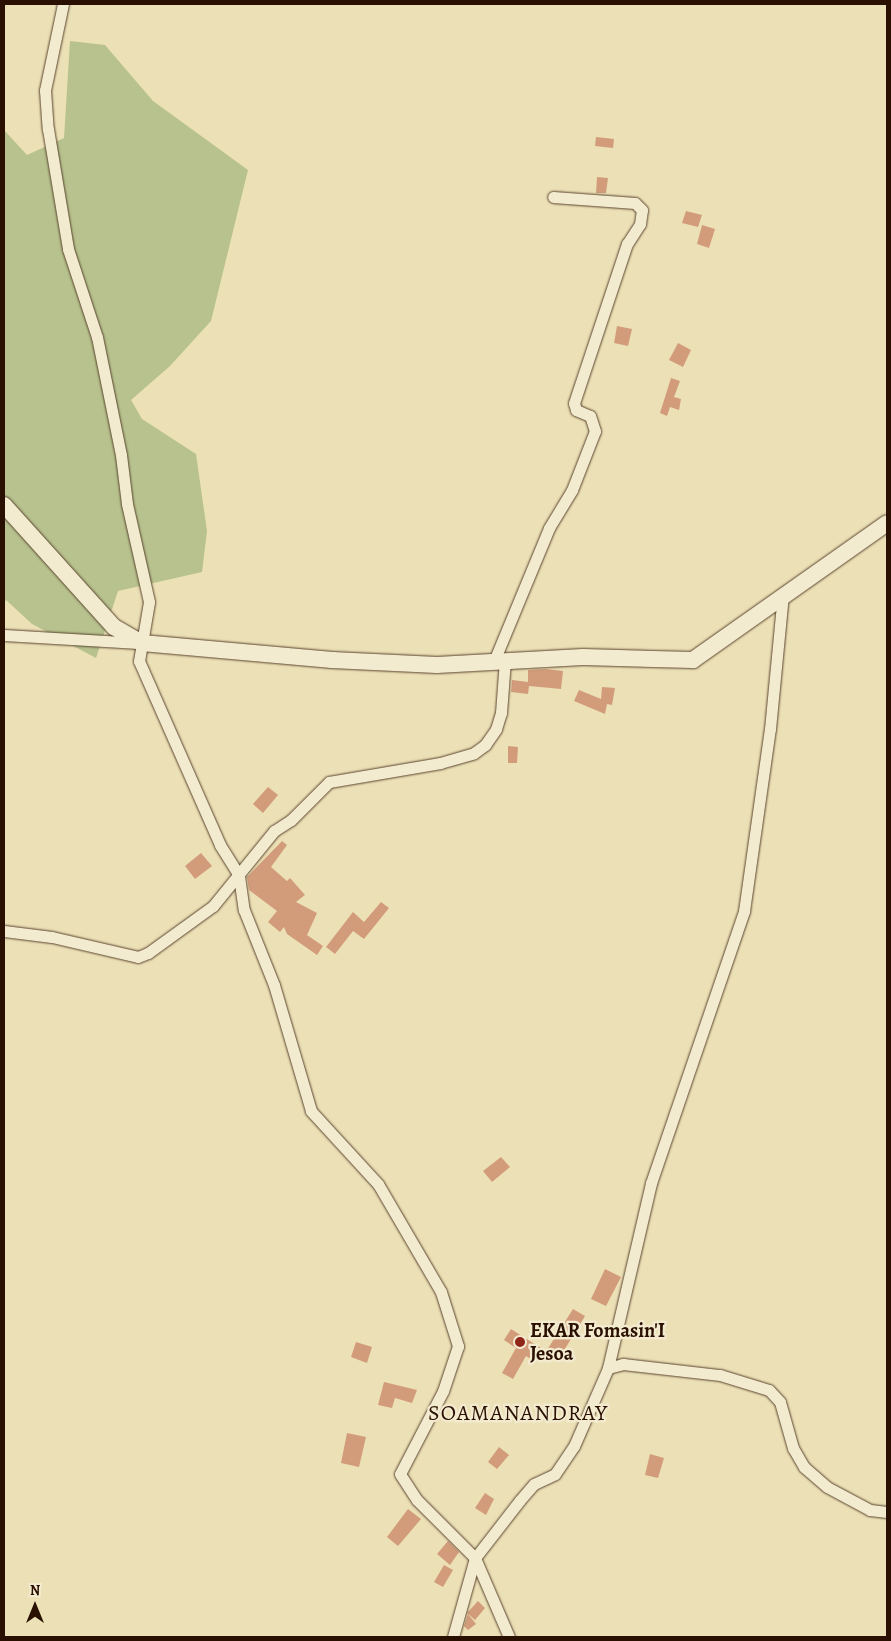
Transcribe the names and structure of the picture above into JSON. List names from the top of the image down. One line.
{"districts":["SOAMANANDRAY"],"places":["EKAR Fomasin'I Jesoa"],"north":"top"}
